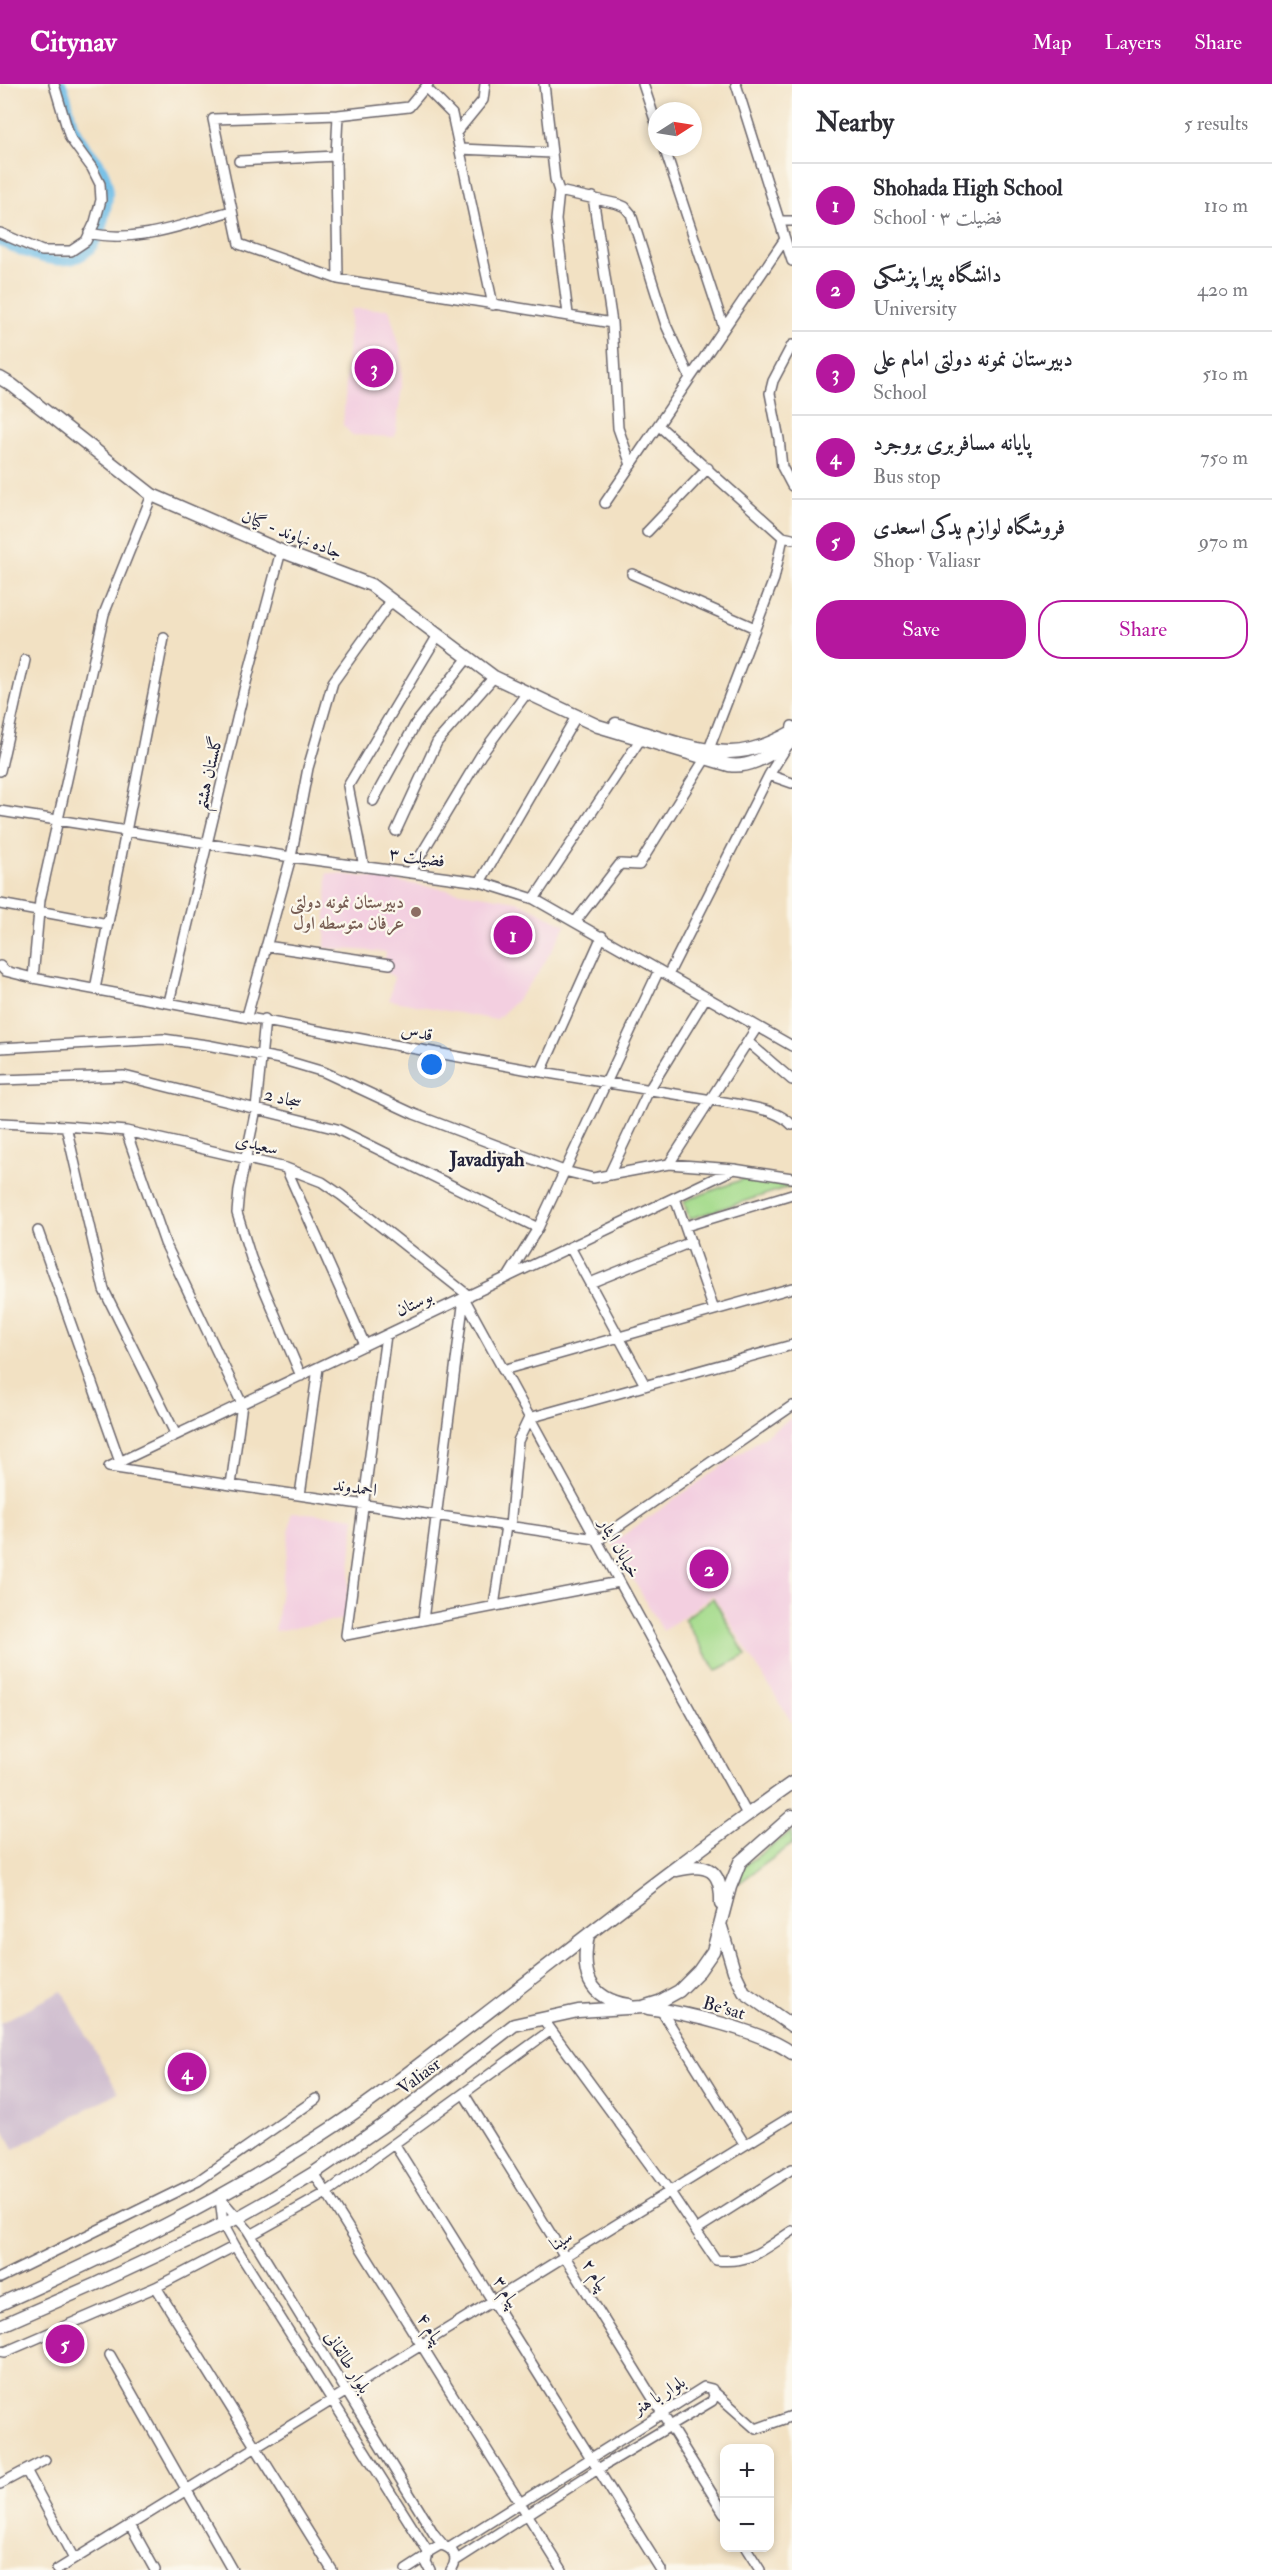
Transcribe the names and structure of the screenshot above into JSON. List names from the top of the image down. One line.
{"streets":{"main road":["جاده نهاوند - گیان","Be'sat","Valiasr"],"street":["گلستان هشتم","فضیلت ۳","قدس","سجاد 2","سعیدی","بوستان","احمدوند","خیابان ایثار","سینا","پیام ۲","پیام ۳","پیام ۴","بلوار طالقانی","بلوار با هنر"]},"crossings":[["جاده نهاوند - گیان","گلستان هشتم"],["گلستان هشتم","فضیلت ۳"],["گلستان هشتم","قدس"],["سعیدی","بوستان"],["سعیدی","خیابان ایثار"],["بوستان","احمدوند"],["بوستان","خیابان ایثار"],["احمدوند","خیابان ایثار"],["خیابان ایثار","Valiasr"],["Be'sat","Valiasr"],["Valiasr","پیام ۴"],["Valiasr","بلوار طالقانی"],["سینا","پیام ۲"],["سینا","پیام ۳"],["سینا","پیام ۴"],["سینا","بلوار طالقانی"],["پیام ۲","بلوار با هنر"],["پیام ۳","بلوار با هنر"],["پیام ۴","بلوار با هنر"],["بلوار طالقانی","بلوار با هنر"]],"districts":["Javadiyah"],"places":["دبیرستان نمونه دولتی عرفان متوسطه اول"],"north":"right","page":{"header":"Citynav","nav":["Map","Layers","Share"],"heading":["Nearby","5 results"],"list":[{"mark":"1","name":"Shohada High School","note":"School · فضیلت ۳","value":"110 m"},{"mark":"2","name":"دانشگاه پیرا پزشکی","note":"University","value":"420 m"},{"mark":"3","name":"دبیرستان نمونه دولتی امام علی","note":"School","value":"510 m"},{"mark":"4","name":"پایانه مسافربری بروجرد","note":"Bus stop","value":"750 m"},{"mark":"5","name":"فروشگاه لوازم یدکی اسعدی","note":"Shop · Valiasr","value":"970 m"}],"pins":["3","1","2","4","5"],"buttons":["Save","Share"],"map_buttons":["+","−"]}}
